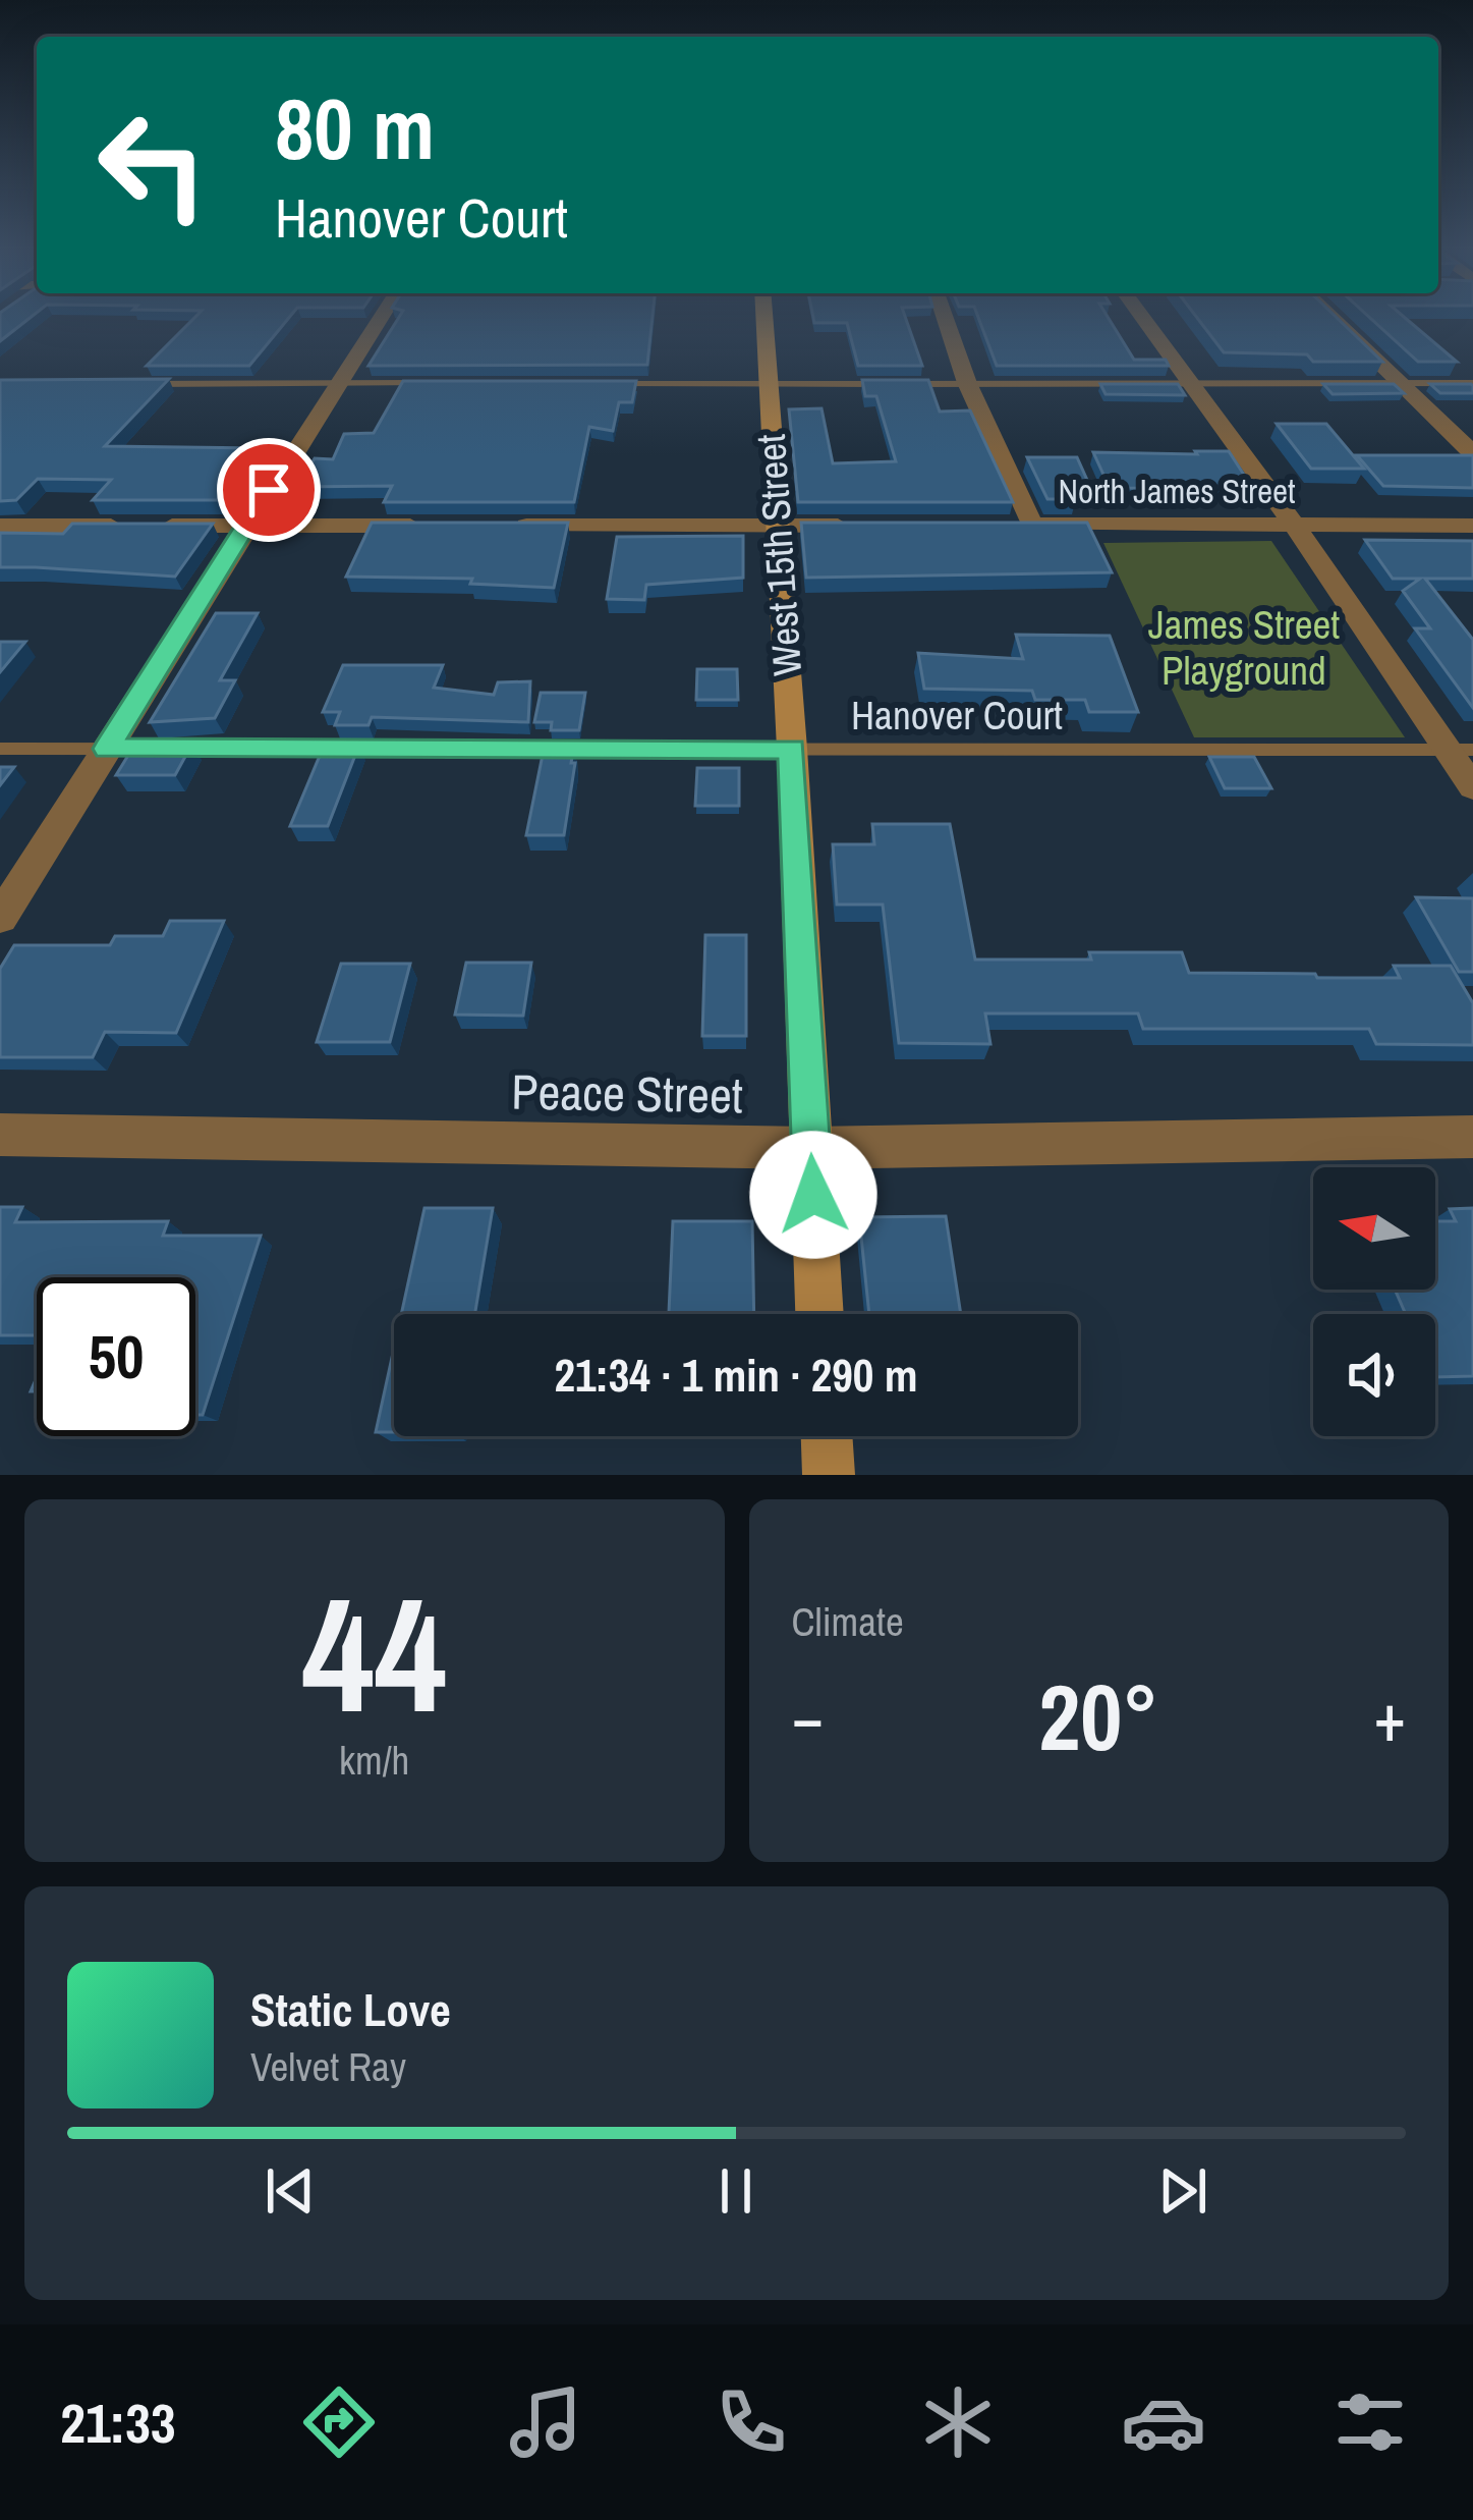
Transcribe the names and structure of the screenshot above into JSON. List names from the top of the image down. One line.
{"streets":{"main road":["West 15th Street"],"street":["North James Street","Peace Street"],"lane":["Hanover Court"]},"crossings":[["West 15th Street","Hanover Court"],["West 15th Street","Peace Street"]],"parks":["James Street Playground"],"north":"left","page":{"turn":["80 m","Hanover Court"],"limit":"50","trip":"21:34 · 1 min · 290 m","tile":[["44","km/h"],"Climate"],"heat":["−","20°","+"],"song":["Static Love","Velvet Ray"],"tabs":"21:33"}}
